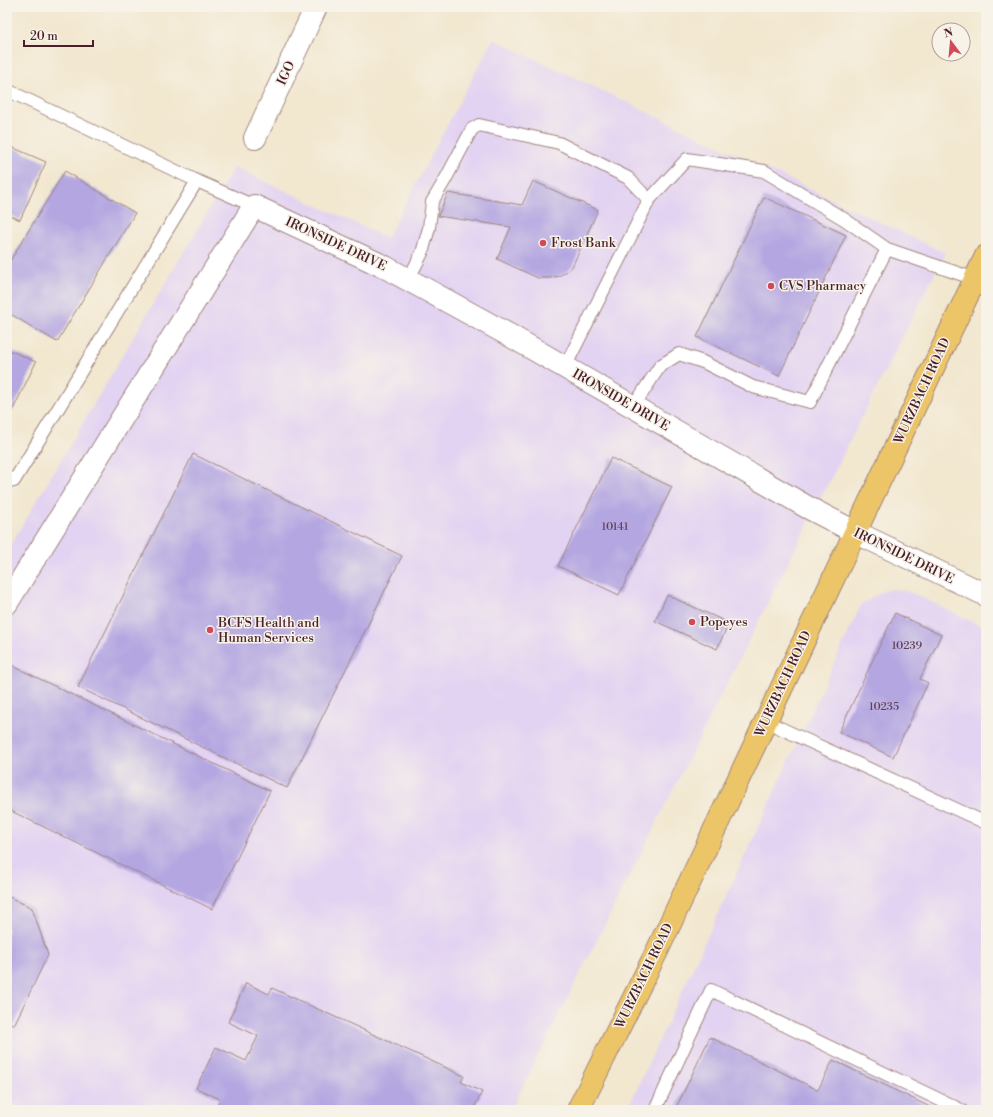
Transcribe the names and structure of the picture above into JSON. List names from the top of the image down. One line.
{"streets":{"main road":["WURZBACH ROAD"],"street":["IGO","IRONSIDE DRIVE"]},"crossings":[["IRONSIDE DRIVE","WURZBACH ROAD"]],"places":["Frost Bank","CVS Pharmacy","Popeyes","BCFS Health and Human Services"],"house_numbers":["10141","10239","10235"],"scale_bar":"20 m","north":"top"}
